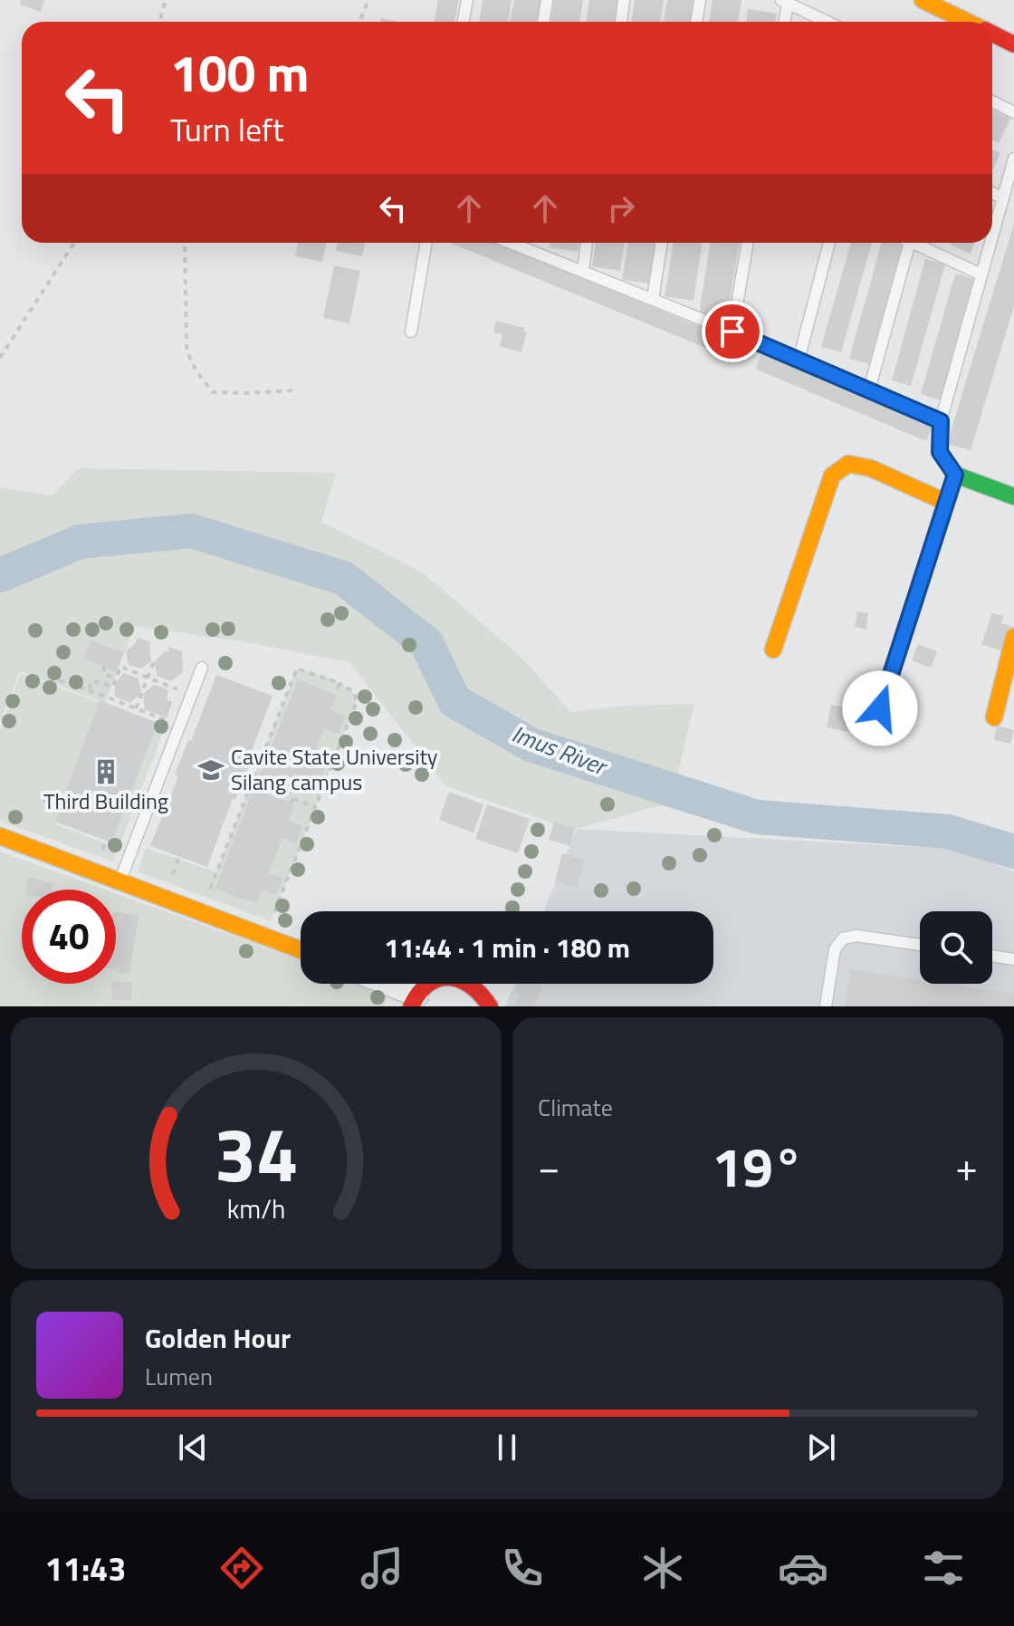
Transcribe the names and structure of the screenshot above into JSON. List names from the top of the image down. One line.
{"water":["Imus River"],"places":{"school or university":["Cavite State University Silang campus"],"building":["Third Building"]},"page":{"turn":["100 m","Turn left"],"limit":"40","trip":"11:44 · 1 min · 180 m","tile":"Climate","heat":["−","19°","+"],"song":["Golden Hour","Lumen"],"tabs":"11:43","gauge":["34","km/h"]}}
